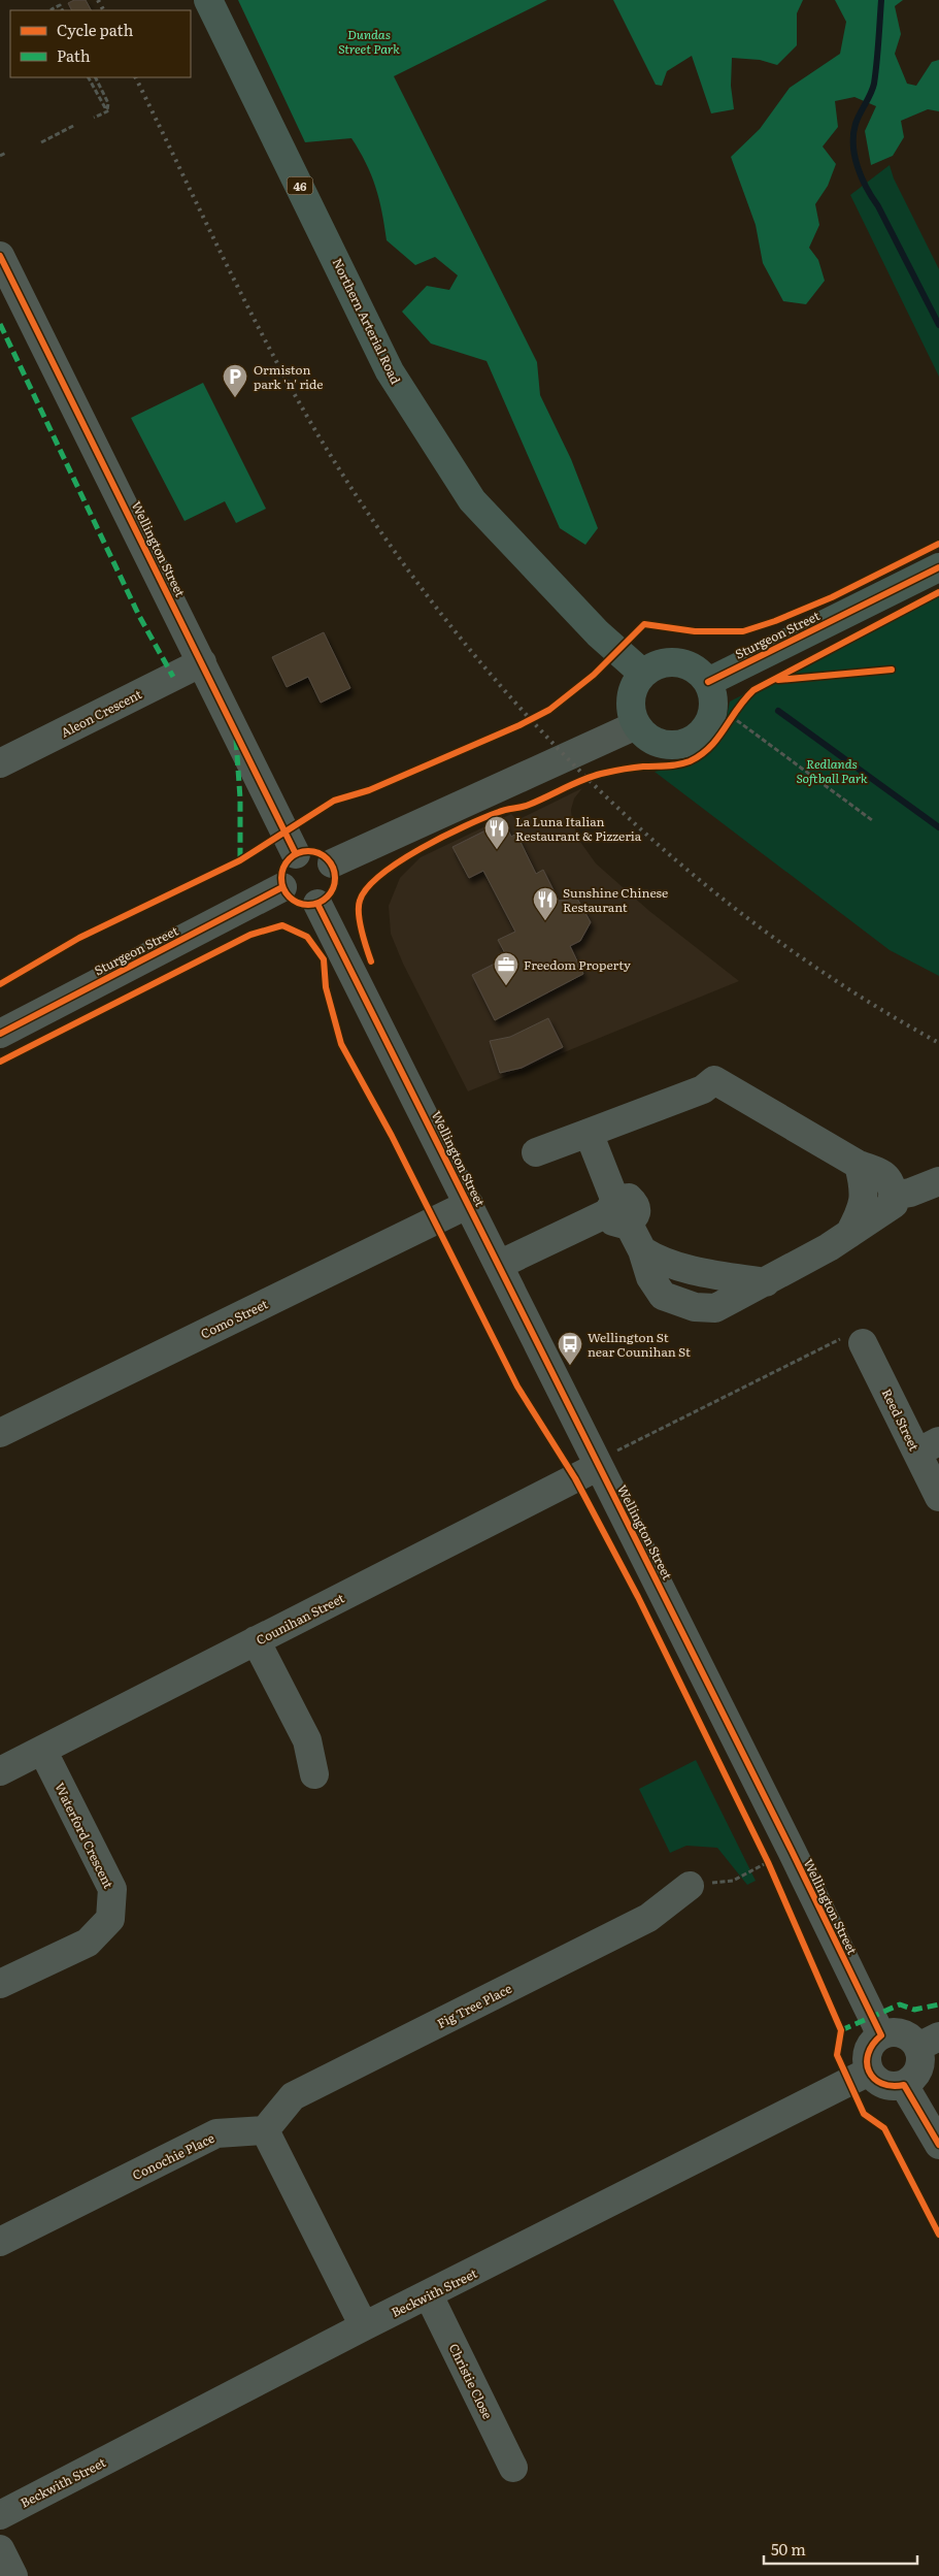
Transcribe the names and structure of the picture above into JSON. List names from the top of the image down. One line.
{"streets":{"main road":["46","Northern Arterial Road","Sturgeon Street"],"street":["Wellington Street","Aleon Crescent","Como Street","Reed Street","Counihan Street","Waterford Crescent","Fig Tree Place","Conochie Place","Beckwith Street","Christie Close"]},"crossings":[["Northern Arterial Road","Sturgeon Street"],["Wellington Street","Sturgeon Street"],["Wellington Street","Aleon Crescent"],["Wellington Street","Como Street"],["Wellington Street","Counihan Street"],["Wellington Street","Beckwith Street"],["Counihan Street","Waterford Crescent"],["Fig Tree Place","Conochie Place"],["Beckwith Street","Christie Close"]],"parks":["Dundas Street Park","Redlands Softball Park"],"places":{"parking":["Ormiston park 'n' ride"],"restaurant":["La Luna Italian Restaurant & Pizzeria","Sunshine Chinese Restaurant"],"office":["Freedom Property"],"bus stop":["Wellington St near Counihan St"]},"legend":["Cycle path","Path"],"scale_bar":"50 m"}
